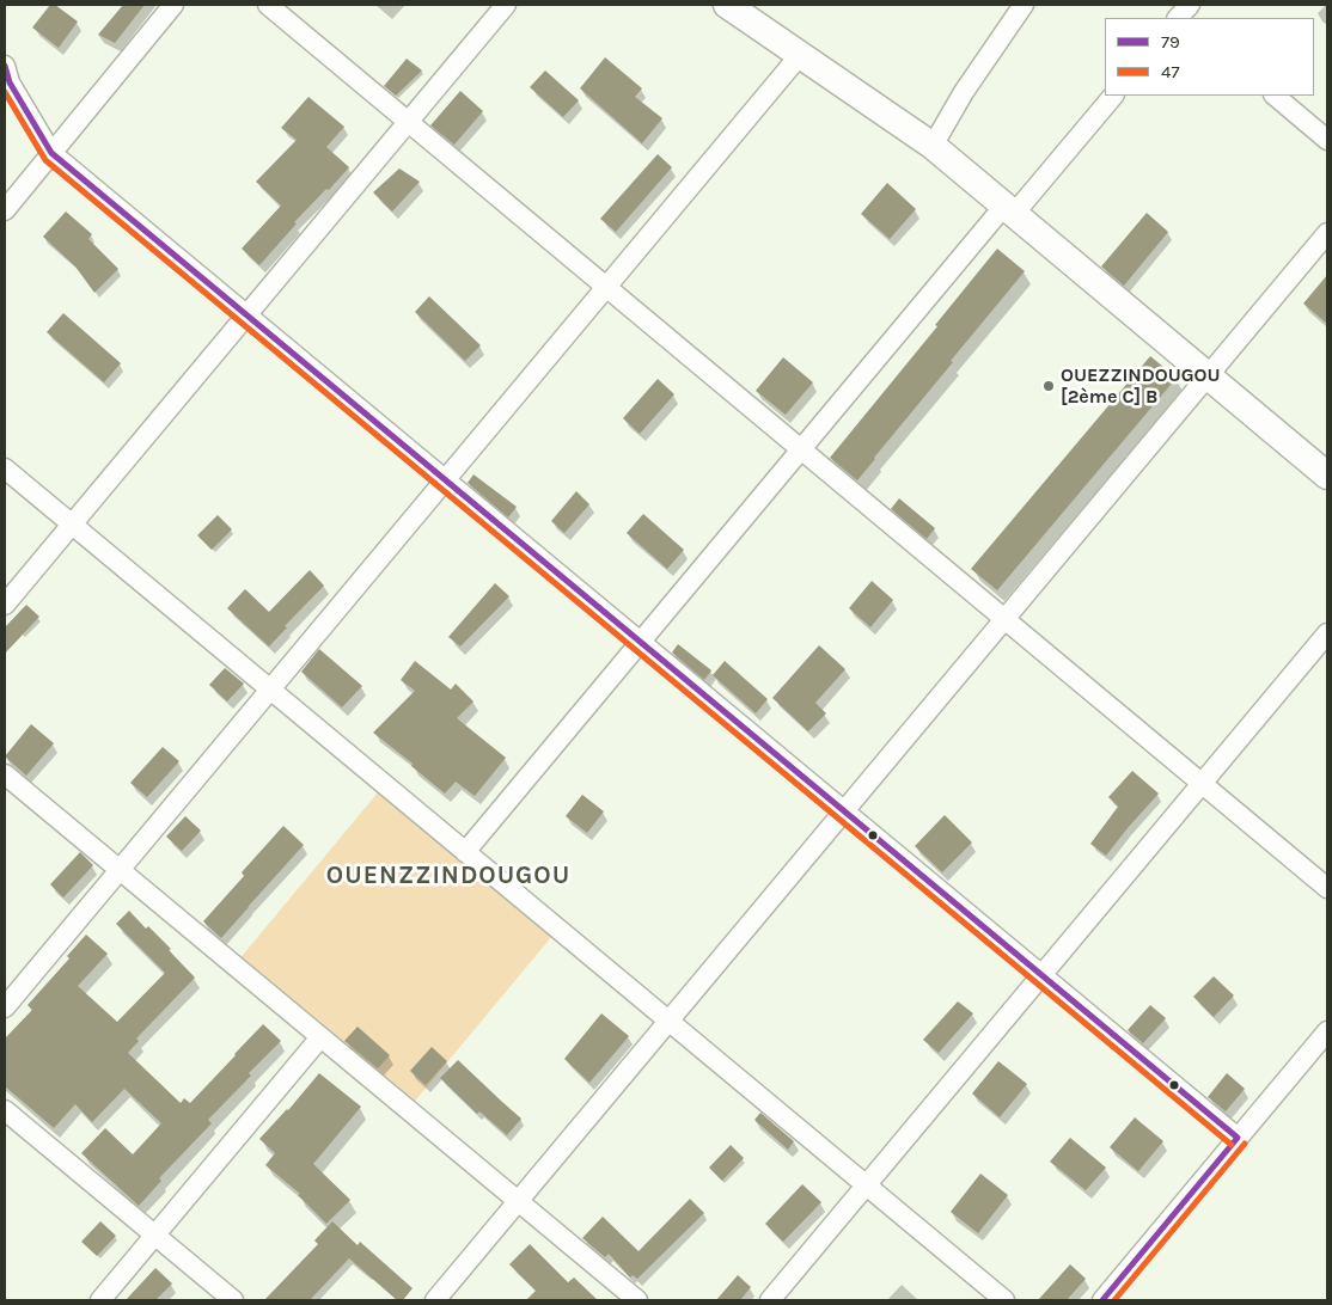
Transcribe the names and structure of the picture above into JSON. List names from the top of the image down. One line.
{"districts":["OUENZZINDOUGOU"],"places":["OUEZZINDOUGOU [2ème C] B"],"lines":["transit line 79","transit line 47"],"legend":["79","47"]}
